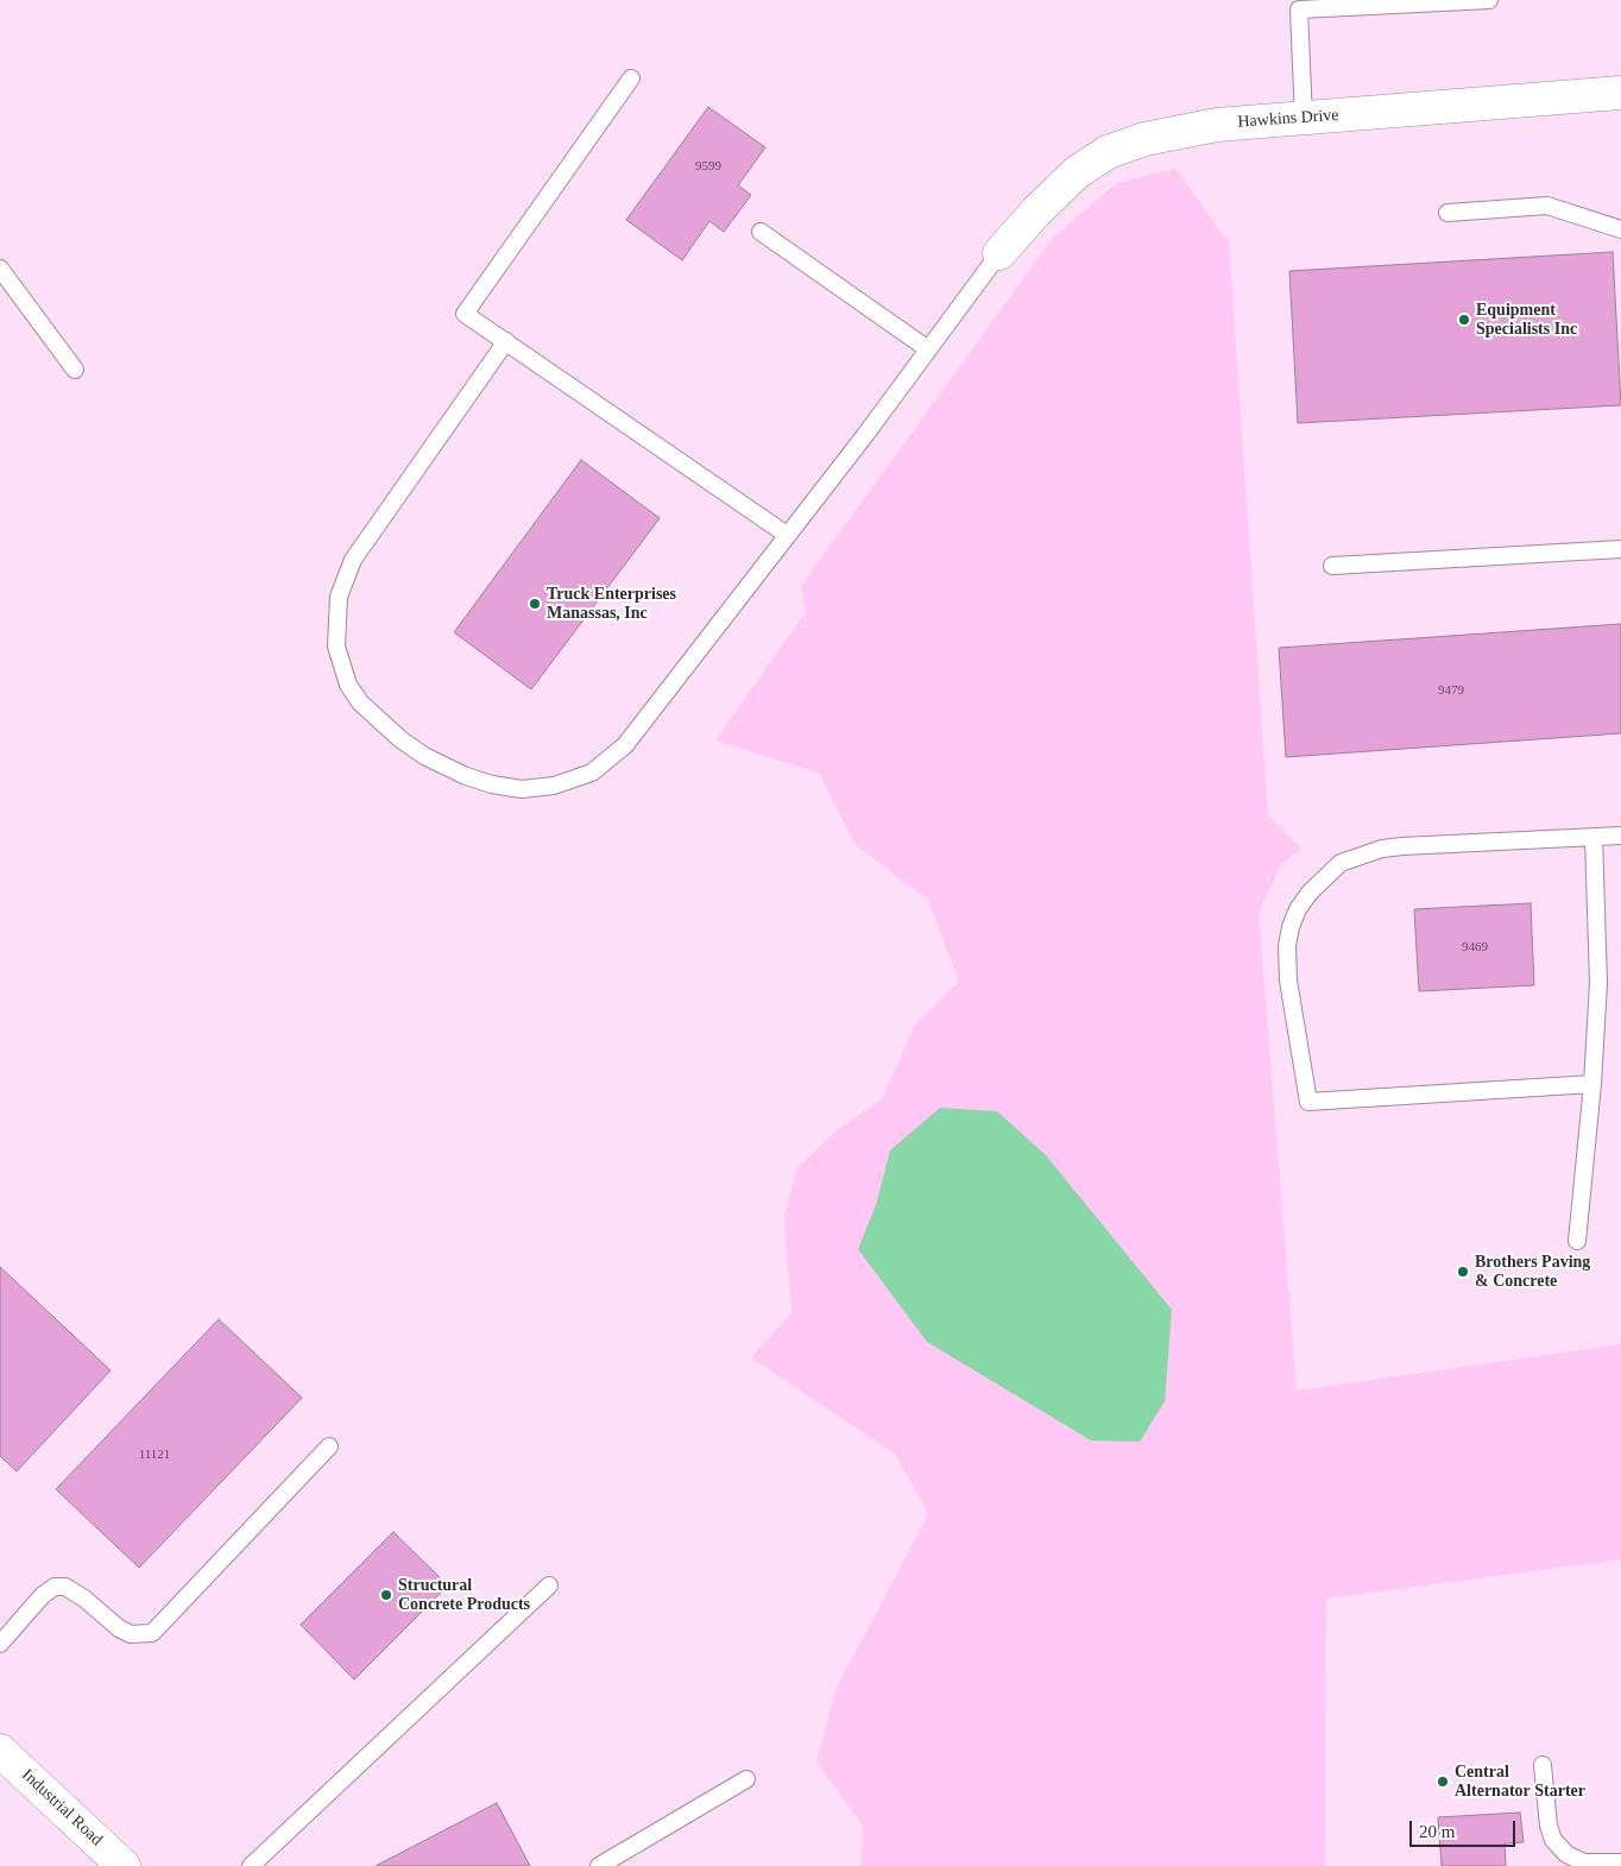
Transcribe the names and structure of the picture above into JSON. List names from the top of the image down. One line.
{"streets":{"street":["Hawkins Drive","Industrial Road"]},"places":["Equipment Specialists Inc","Truck Enterprises Manassas, Inc","Brothers Paving & Concrete","Structural Concrete Products","Central Alternator Starter"],"house_numbers":["9599","9479","9469","11121"],"scale_bar":"20 m"}
